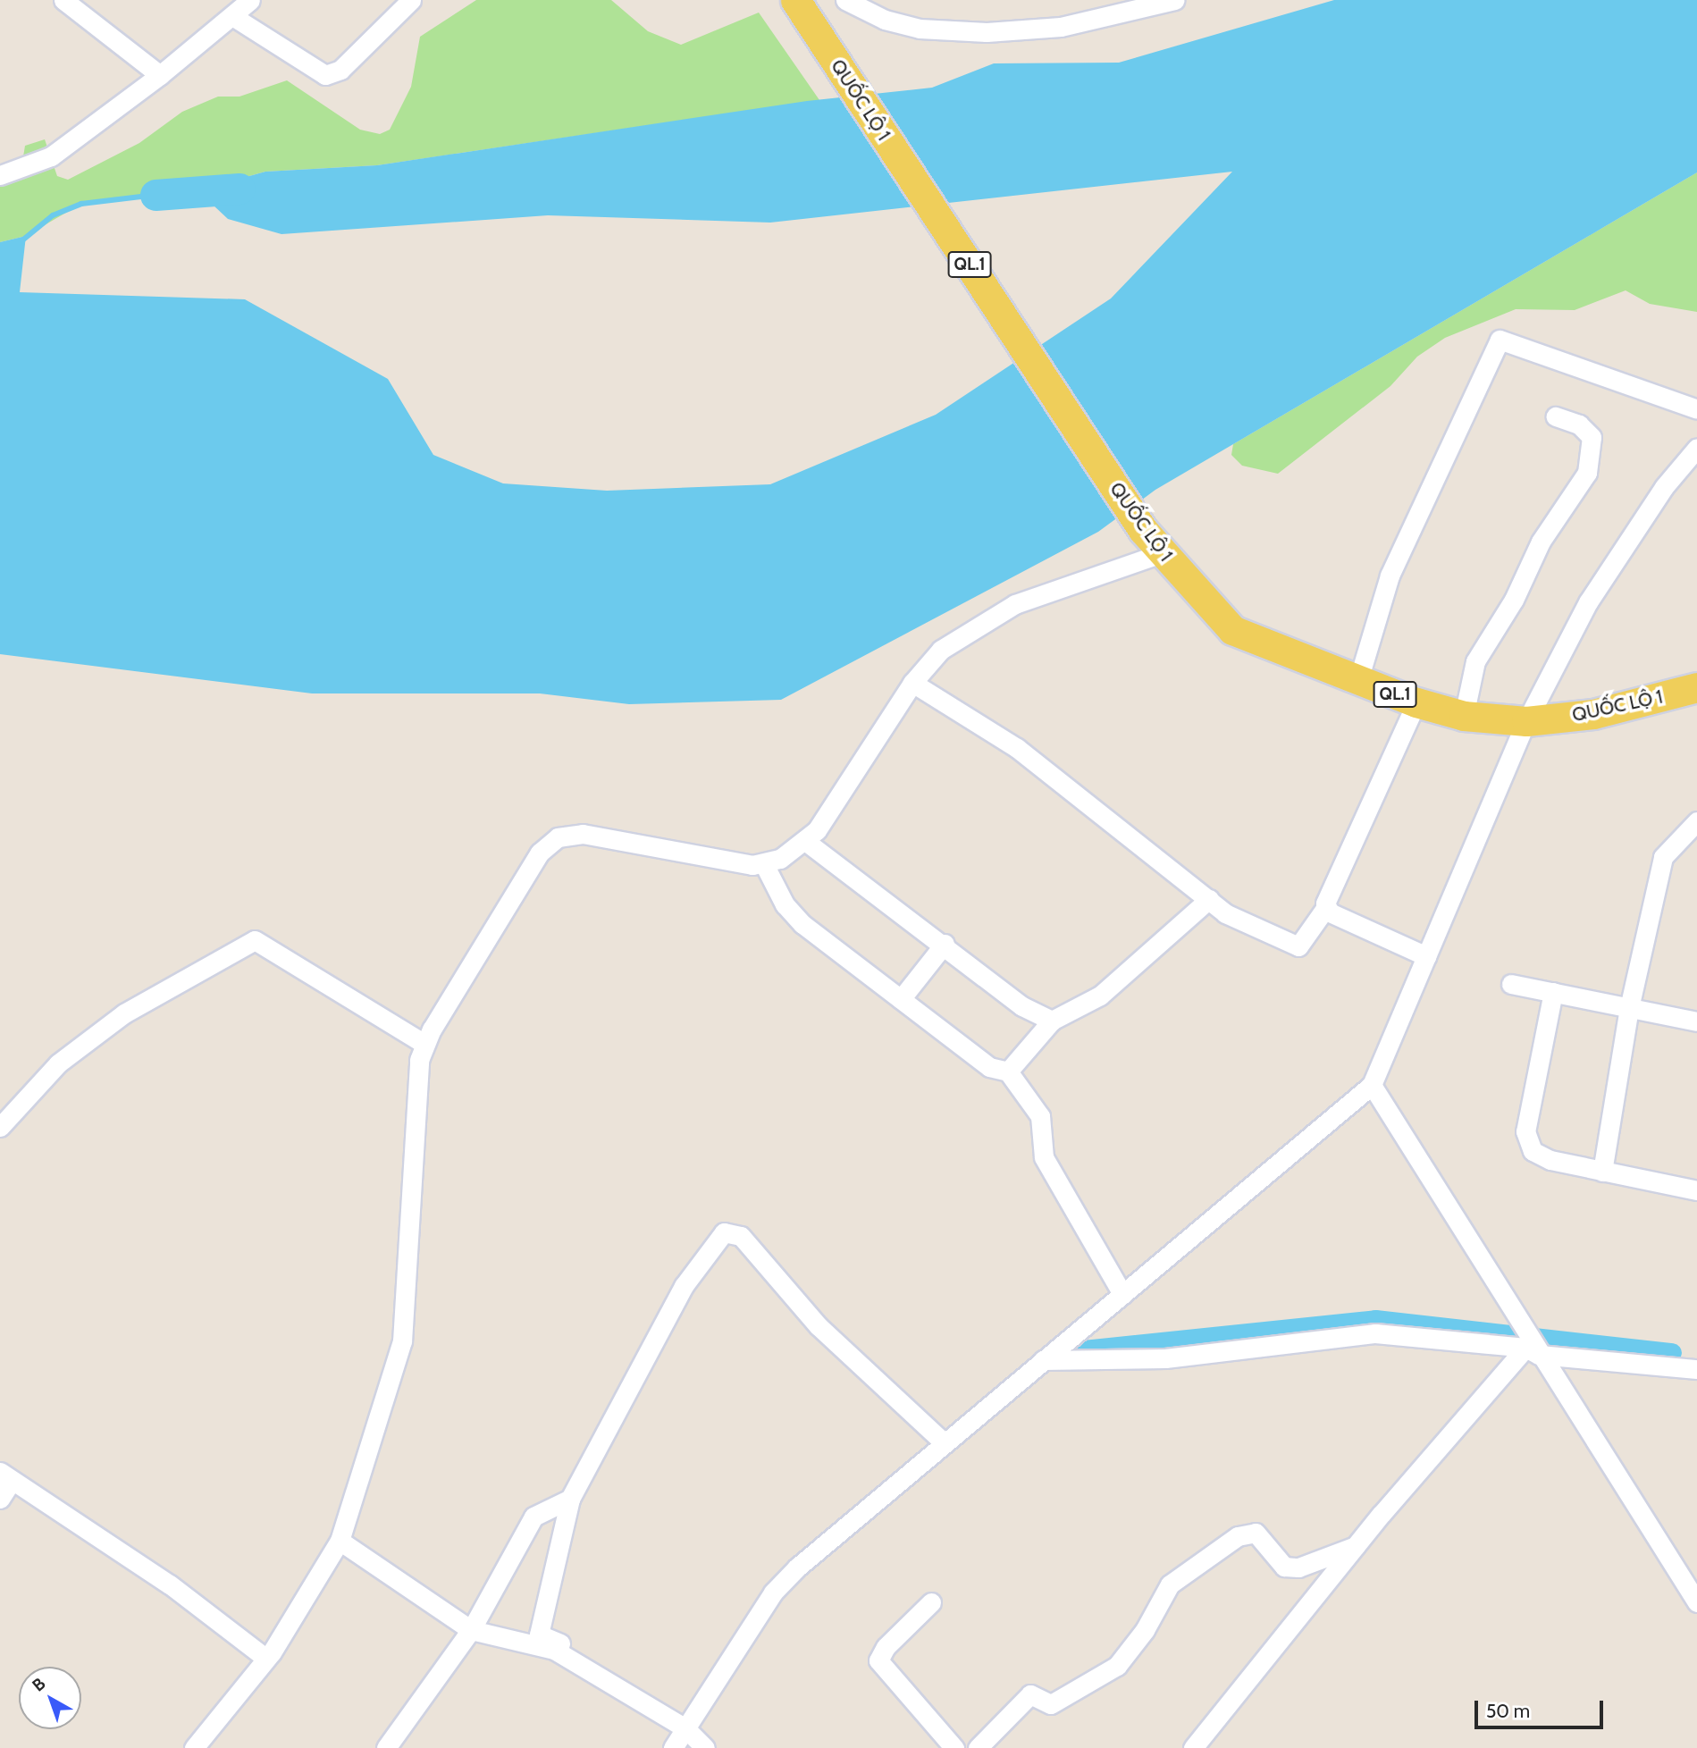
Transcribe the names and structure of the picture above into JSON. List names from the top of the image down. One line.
{"streets":{"main road":["QUỐC LỘ 1","QL.1"]},"scale_bar":"50 m","north":"top left"}
